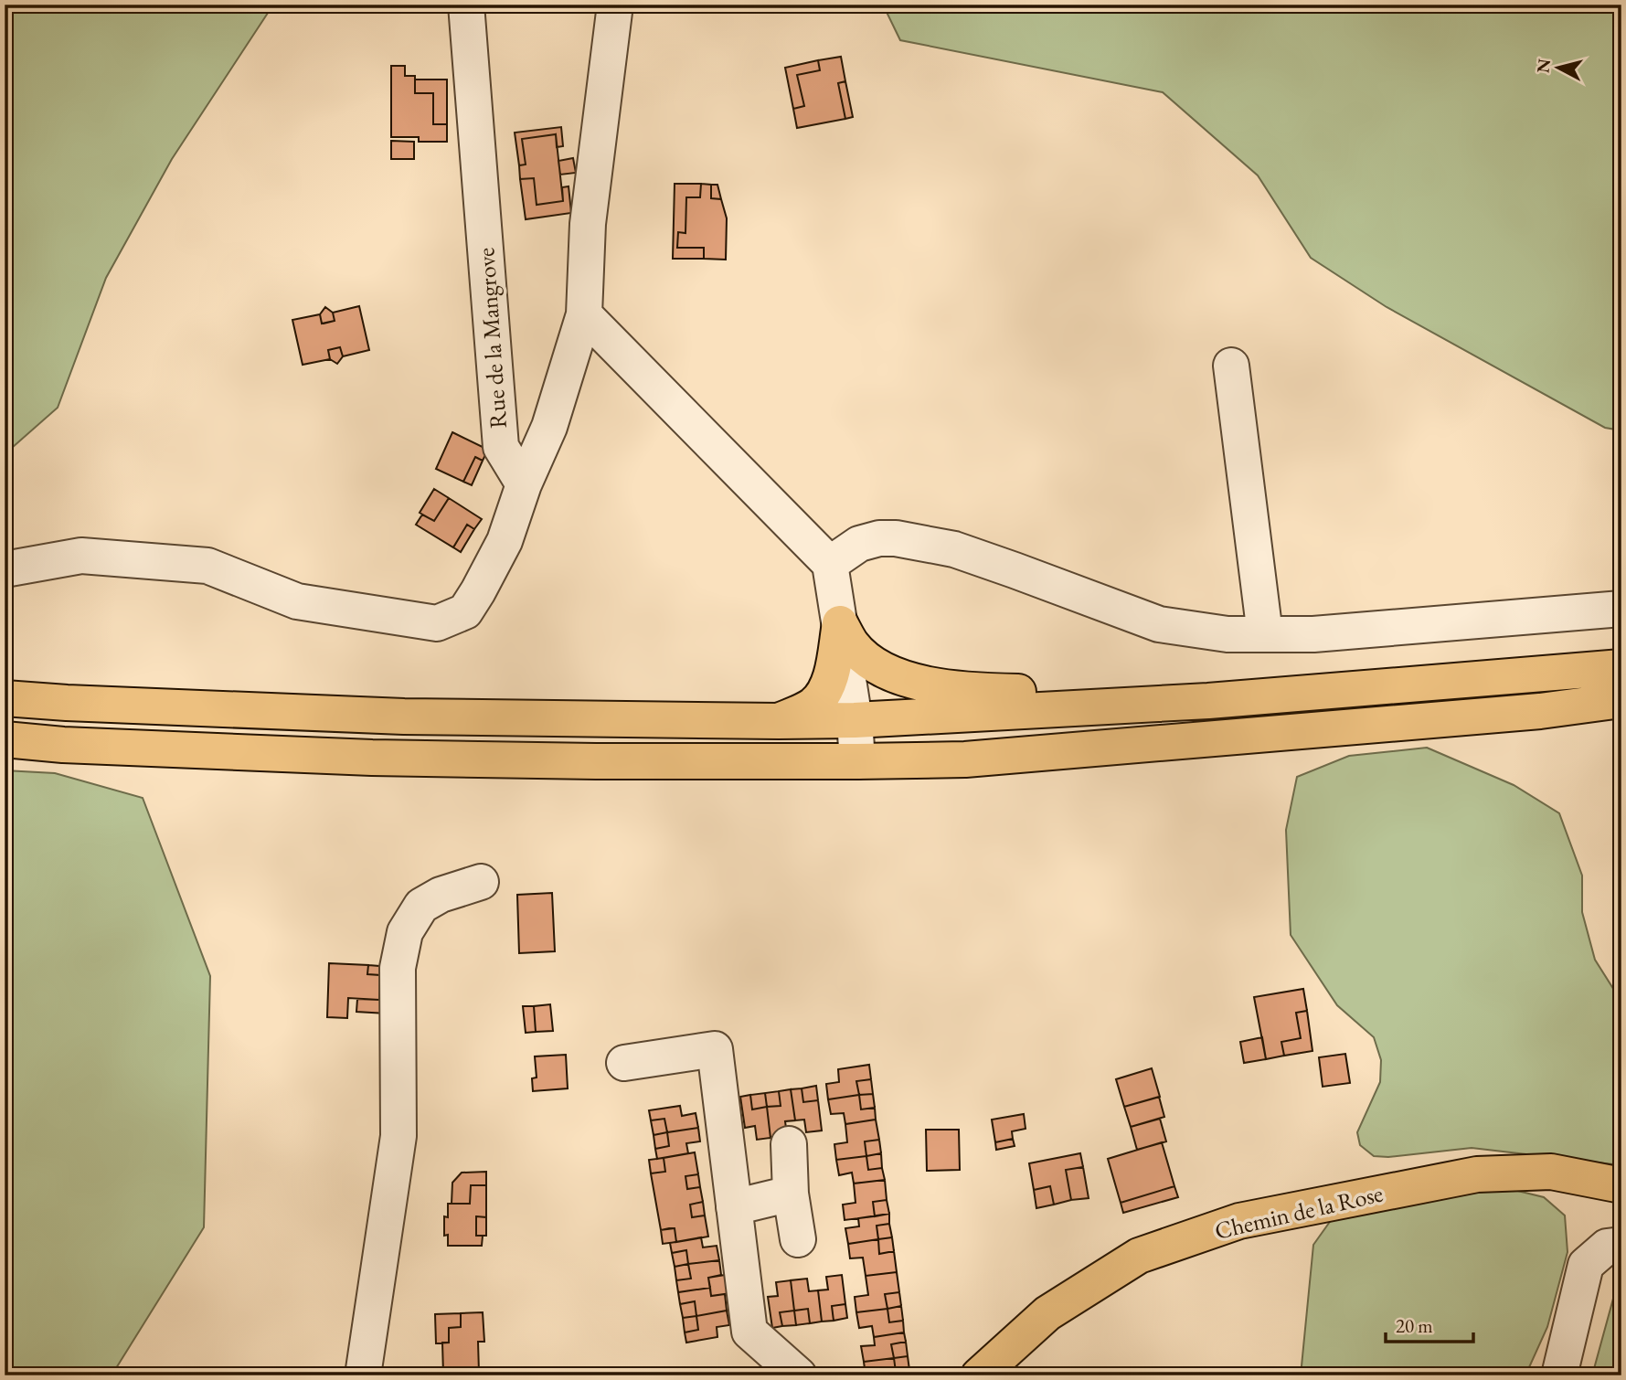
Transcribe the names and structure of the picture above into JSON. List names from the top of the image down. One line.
{"streets":{"main road":["Chemin de la Rose"],"street":["Rue de la Mangrove"]},"scale_bar":"20 m","north":"left"}
